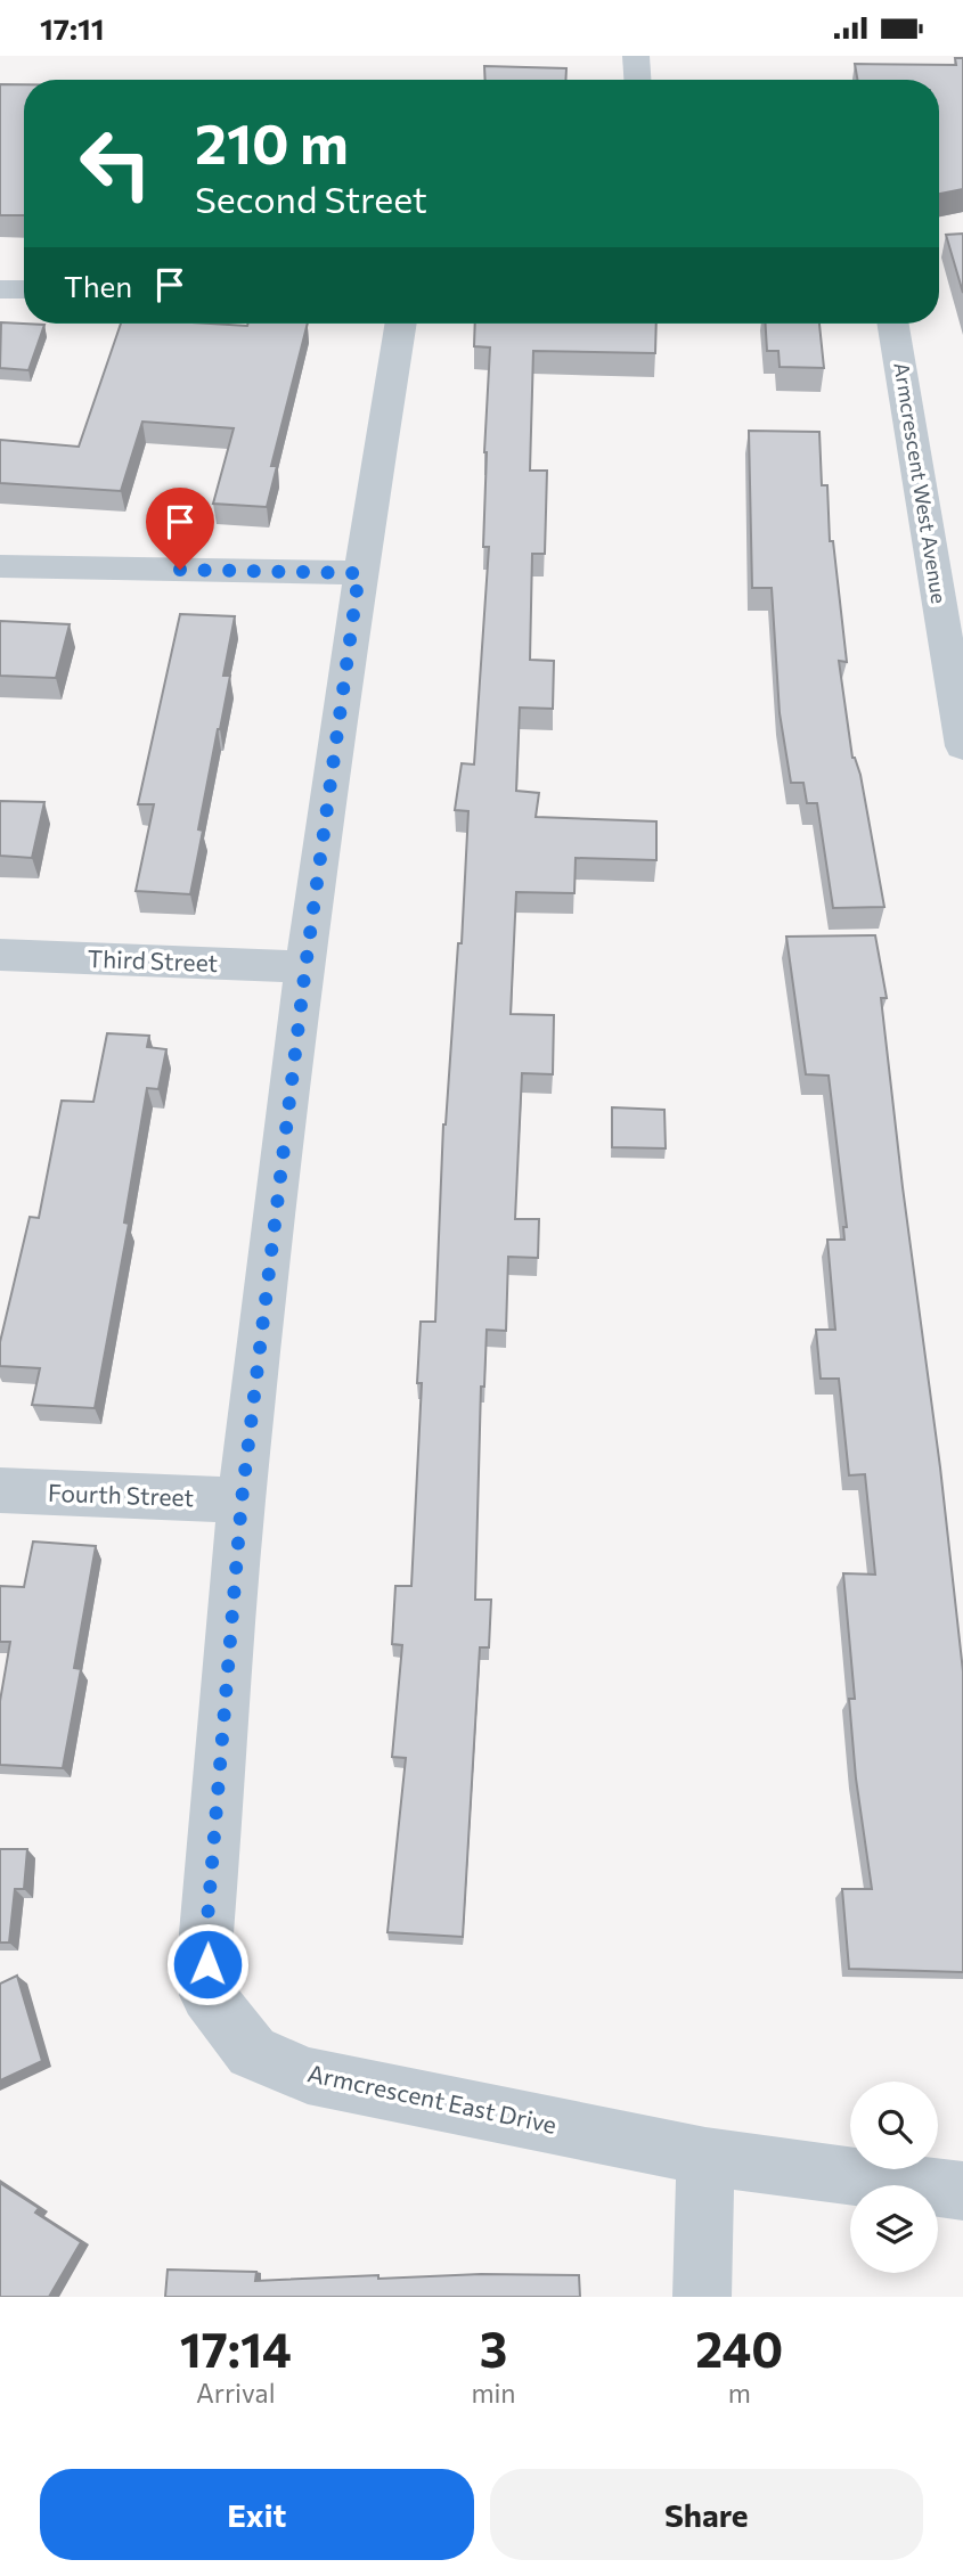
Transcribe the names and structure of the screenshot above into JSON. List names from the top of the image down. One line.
{"streets":{"street":["Armcrescent West Avenue","Third Street","Fourth Street","Armcrescent East Drive"]},"crossings":[["Third Street","Armcrescent East Drive"],["Fourth Street","Armcrescent East Drive"]],"page":{"status":"17:11","turn":["210 m","Second Street"],"then":"Then","eta":["17:14","Arrival","3","min","240","m"],"buttons":["Exit","Share"]}}
